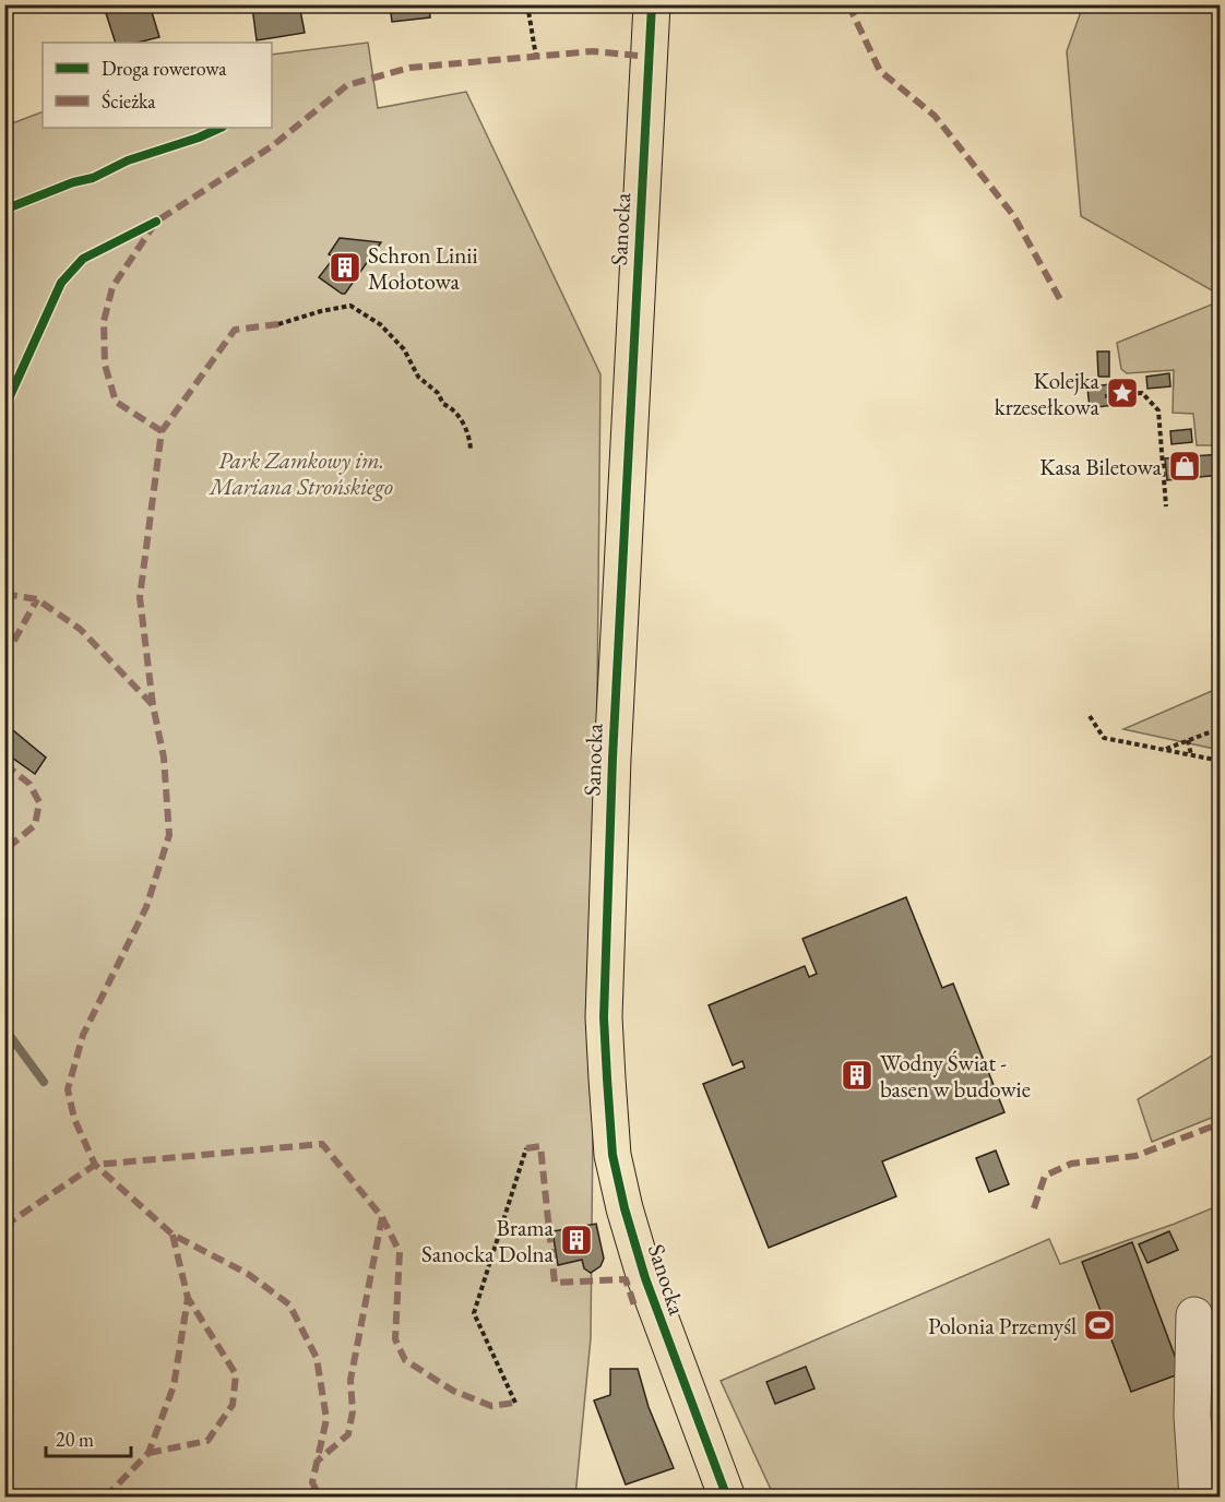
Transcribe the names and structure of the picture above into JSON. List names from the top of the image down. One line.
{"streets":{"main road":["Sanocka"]},"parks":["Park Zamkowy im. Mariana Strońskiego"],"places":{"building":["Schron Linii Mołotowa","Wodny Świat - basen w budowie","Brama Sanocka Dolna"],"place":["Kolejka krzesełkowa"],"shop":["Kasa Biletowa"],"sports":["Polonia Przemyśl"]},"legend":["Droga rowerowa","Ścieżka"],"scale_bar":"20 m"}
